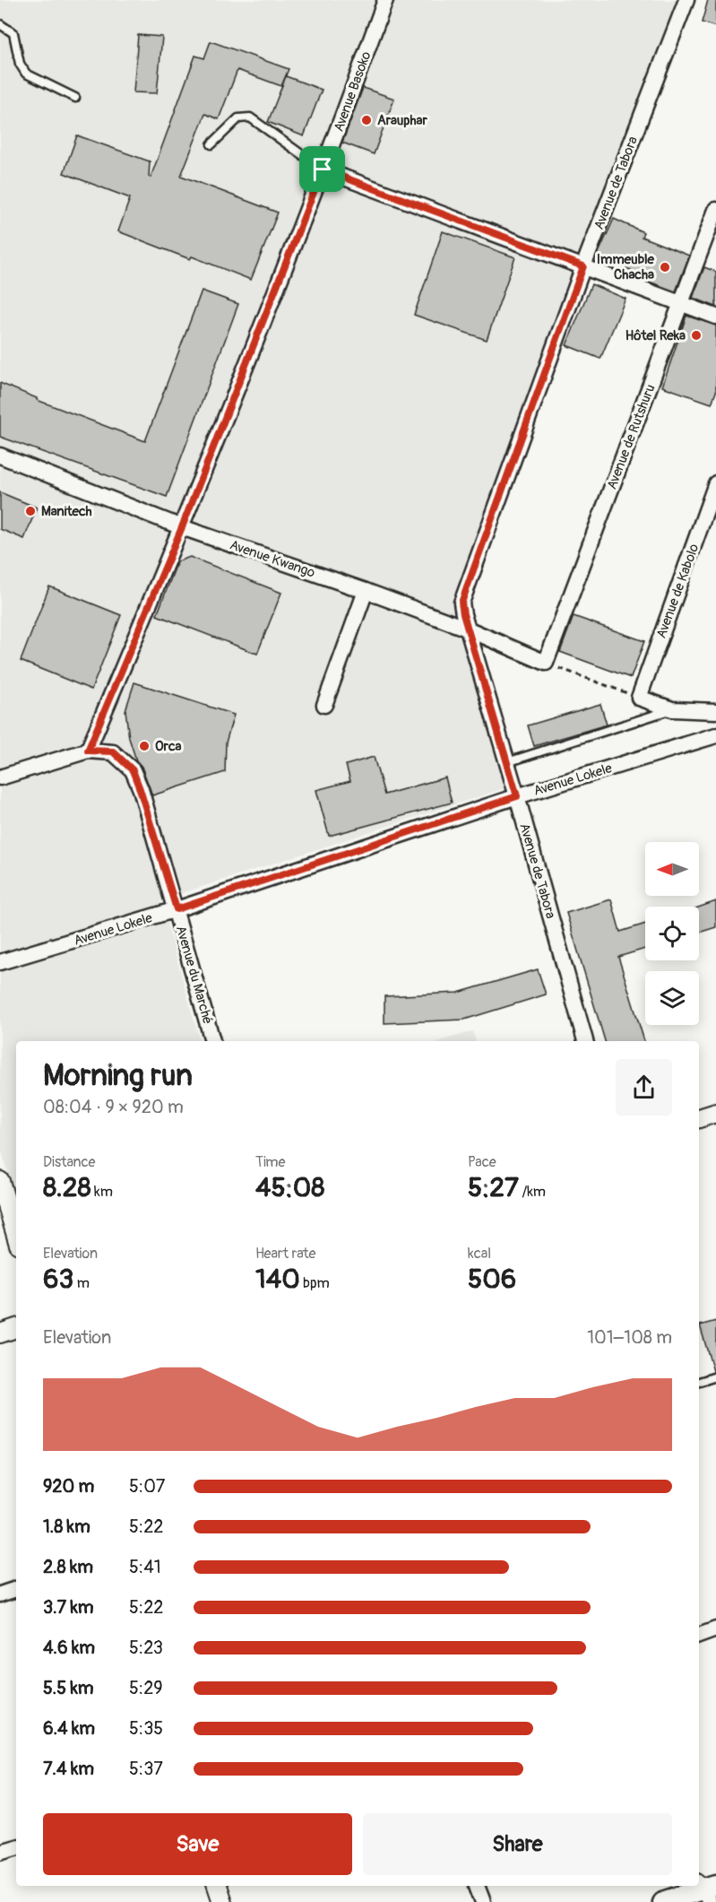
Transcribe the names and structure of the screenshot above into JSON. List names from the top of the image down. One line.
{"streets":{"street":["Avenue Basoko","Avenue de Tabora","Avenue de Rutshuru","Avenue Kwango","Avenue de Kabolo","Avenue Lokele","Avenue du Marché"]},"crossings":[["Avenue Basoko","Avenue Kwango"],["Avenue Basoko","Avenue du Marché"],["Avenue de Tabora","Avenue Kwango"],["Avenue de Tabora","Avenue Lokele"],["Avenue de Rutshuru","Avenue Kwango"],["Avenue Lokele","Avenue du Marché"]],"places":["Arauphar","Immeuble Chacha","Hôtel Reka","Manitech","Orca"],"north":"left","page":{"heading":["Morning run","08:04 · 9 × 920 m"],"stats":[["Distance","8.28 km"],["Time","45:08"],["Pace","5:27 /km"],["Elevation","63 m"],["Heart rate","140 bpm"],["kcal","506"]],"chart":["Elevation","101–108 m"],"list":[{"name":"920 m","note":"5:07"},{"name":"1.8 km","note":"5:22"},{"name":"2.8 km","note":"5:41"},{"name":"3.7 km","note":"5:22"},{"name":"4.6 km","note":"5:23"},{"name":"5.5 km","note":"5:29"},{"name":"6.4 km","note":"5:35"},{"name":"7.4 km","note":"5:37"}],"buttons":["Save","Share"]}}
